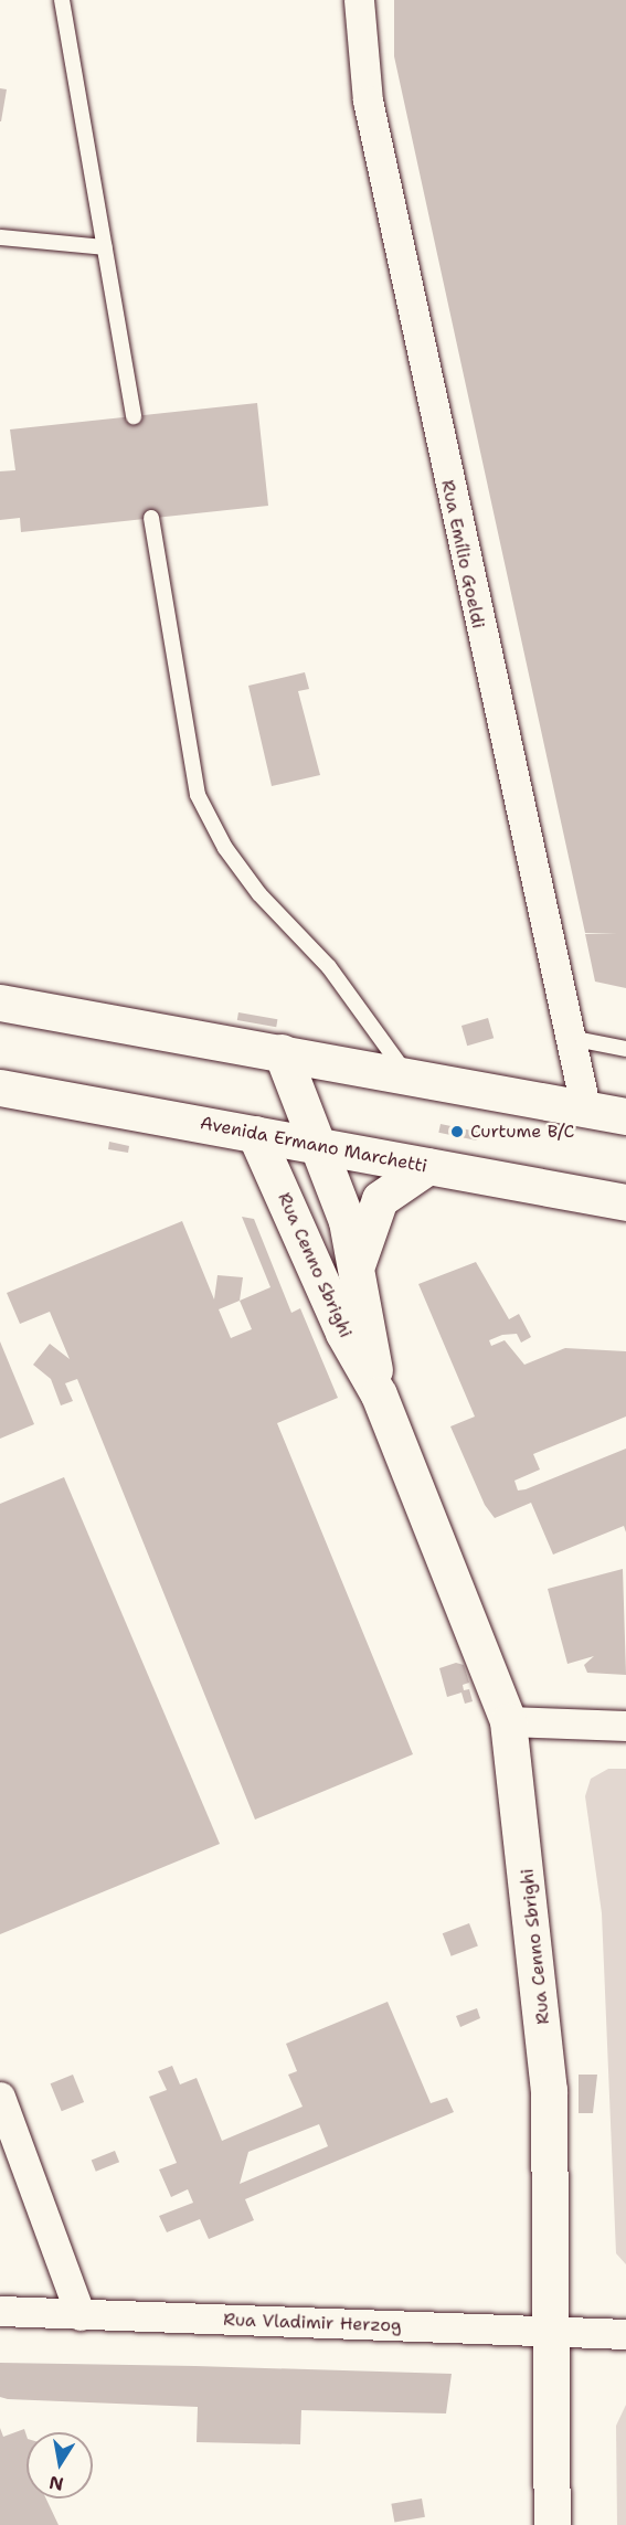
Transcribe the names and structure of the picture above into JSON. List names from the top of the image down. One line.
{"streets":{"street":["Rua Emílio Goeldi","Avenida Ermano Marchetti","Rua Cenno Sbrighi","Rua Vladimir Herzog"]},"crossings":[["Avenida Ermano Marchetti","Rua Cenno Sbrighi"],["Rua Cenno Sbrighi","Rua Vladimir Herzog"]],"places":["Curtume B/C"],"north":"bottom"}
